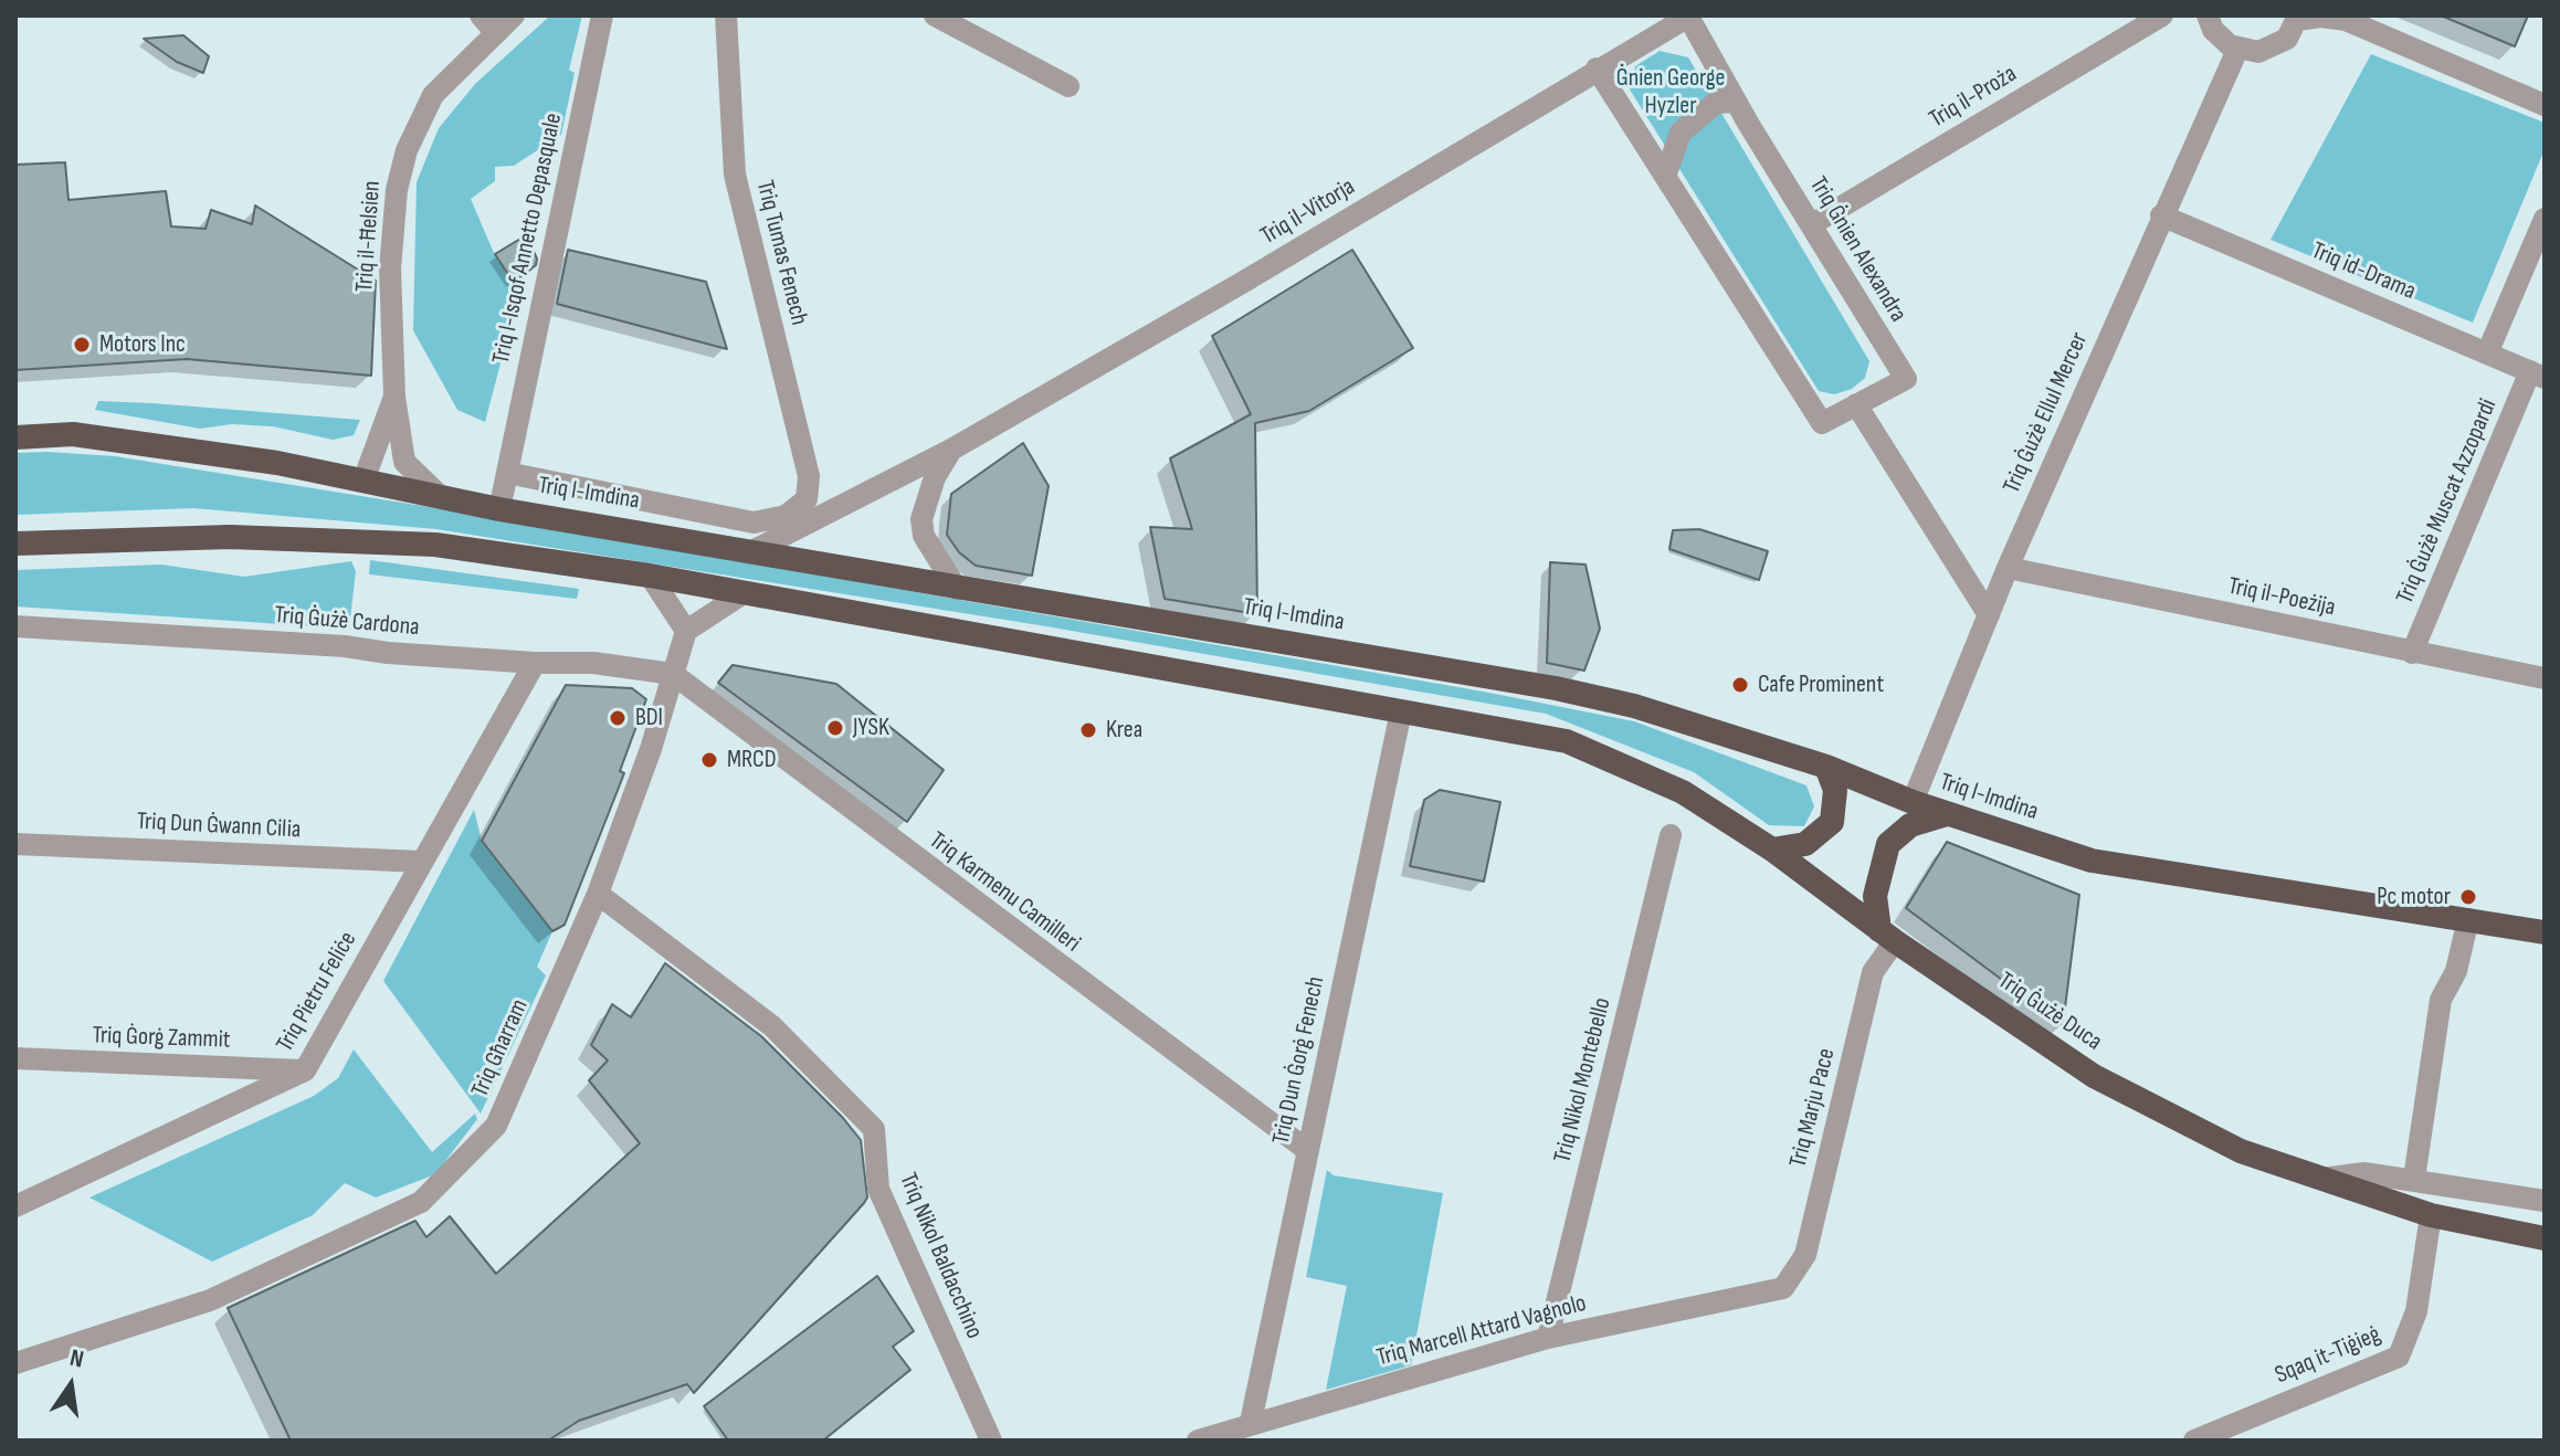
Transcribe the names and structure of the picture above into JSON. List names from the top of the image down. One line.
{"streets":{"highway":["Triq l-Imdina","Triq Ġużè Duca"],"street":["Triq il-Proża","Triq il-Vitorja","Triq il-Ħelsien","Triq l-Isqof Annetto Depasquale","Triq Ġnien Alexandra","Triq Tumas Fenech","Triq id-Drama","Triq Ġużè Ellul Mercer","Triq Ġużè Muscat Azzopardi","Triq il-Poeżija","Triq Ġużè Cardona","Triq Dun Ġwann Cilia","Triq Karmenu Camilleri","Triq Pietru Feliċe","Triq Ġorġ Zammit","Triq Għarram","Triq Dun Ġorġ Fenech","Triq Nikol Montebello","Triq Marju Pace","Triq Nikol Baldacchino","Triq Marcell Attard Vagnolo","Sqaq it-Tiġieġ"]},"crossings":[["Triq il-Proża","Triq Ġnien Alexandra"],["Triq il-Vitorja","Triq Ġnien Alexandra"],["Triq il-Vitorja","Triq l-Imdina"],["Triq il-Ħelsien","Triq l-Imdina"],["Triq l-Isqof Annetto Depasquale","Triq Tumas Fenech"],["Triq l-Isqof Annetto Depasquale","Triq l-Imdina"],["Triq id-Drama","Triq Ġużè Ellul Mercer"],["Triq id-Drama","Triq Ġużè Muscat Azzopardi"],["Triq Ġużè Ellul Mercer","Triq l-Imdina"],["Triq Ġużè Ellul Mercer","Triq il-Poeżija"],["Triq Ġużè Muscat Azzopardi","Triq il-Poeżija"],["Triq Ġużè Cardona","Triq Karmenu Camilleri"],["Triq Ġużè Cardona","Triq Pietru Feliċe"],["Triq Ġużè Cardona","Triq Għarram"],["Triq Dun Ġwann Cilia","Triq Pietru Feliċe"],["Triq Karmenu Camilleri","Triq Għarram"],["Triq Karmenu Camilleri","Triq Dun Ġorġ Fenech"],["Triq Pietru Feliċe","Triq Ġorġ Zammit"],["Triq Ġużè Duca","Triq Marju Pace"],["Triq Ġużè Duca","Sqaq it-Tiġieġ"],["Triq Għarram","Triq Nikol Baldacchino"],["Triq Dun Ġorġ Fenech","Triq Marcell Attard Vagnolo"],["Triq Nikol Montebello","Triq Marcell Attard Vagnolo"],["Triq Marju Pace","Triq Marcell Attard Vagnolo"]],"parks":["Ġnien George Hyzler"],"places":["Motors Inc","Cafe Prominent","BDI","JYSK","Krea","MRCD","Pc motor"],"north":"top"}
